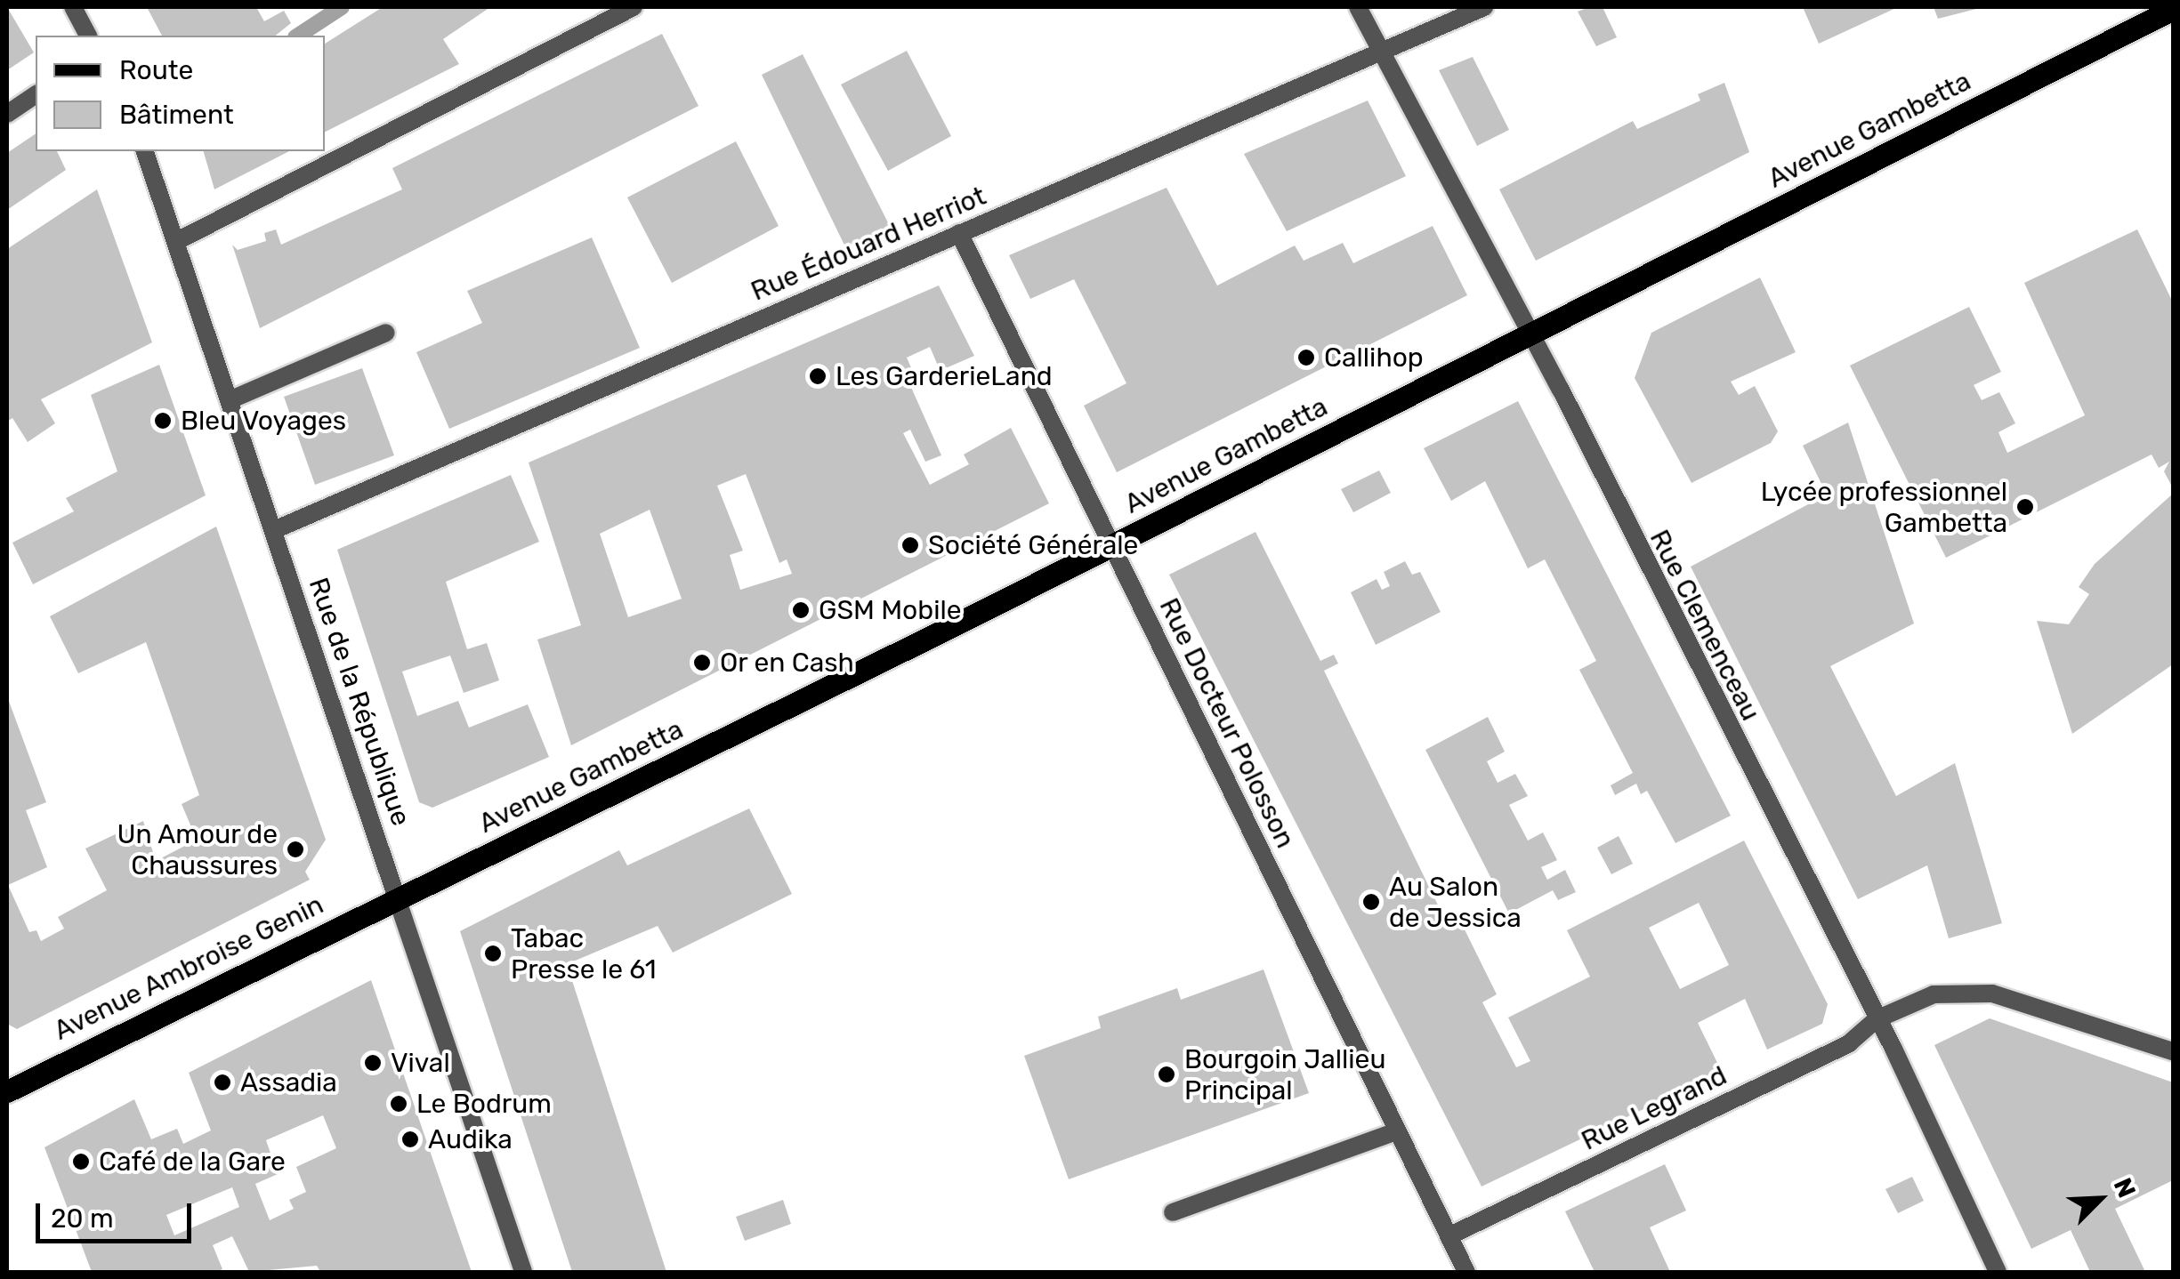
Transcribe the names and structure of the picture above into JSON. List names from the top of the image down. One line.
{"streets":{"main road":["Avenue Gambetta","Avenue Ambroise Genin"],"street":["Rue Édouard Herriot","Rue Clemenceau","Rue de la République","Rue Docteur Polosson","Rue Legrand"]},"crossings":[["Avenue Gambetta","Rue Clemenceau"],["Avenue Gambetta","Rue de la République"],["Avenue Gambetta","Rue Docteur Polosson"],["Avenue Gambetta","Avenue Ambroise Genin"],["Rue Édouard Herriot","Rue Clemenceau"],["Rue Édouard Herriot","Rue de la République"],["Rue Édouard Herriot","Rue Docteur Polosson"],["Rue Clemenceau","Rue Legrand"],["Rue de la République","Avenue Ambroise Genin"],["Rue Docteur Polosson","Rue Legrand"]],"places":["Callihop","Les GarderieLand","Bleu Voyages","Lycée professionnel Gambetta","Société Générale","GSM Mobile","Or en Cash","Un Amour de Chaussures","Au Salon de Jessica","Tabac Presse le 61","Vival","Bourgoin Jallieu Principal","Assadia","Le Bodrum","Audika","Café de la Gare"],"legend":["Route","Bâtiment"],"scale_bar":"20 m","north":"top right"}
